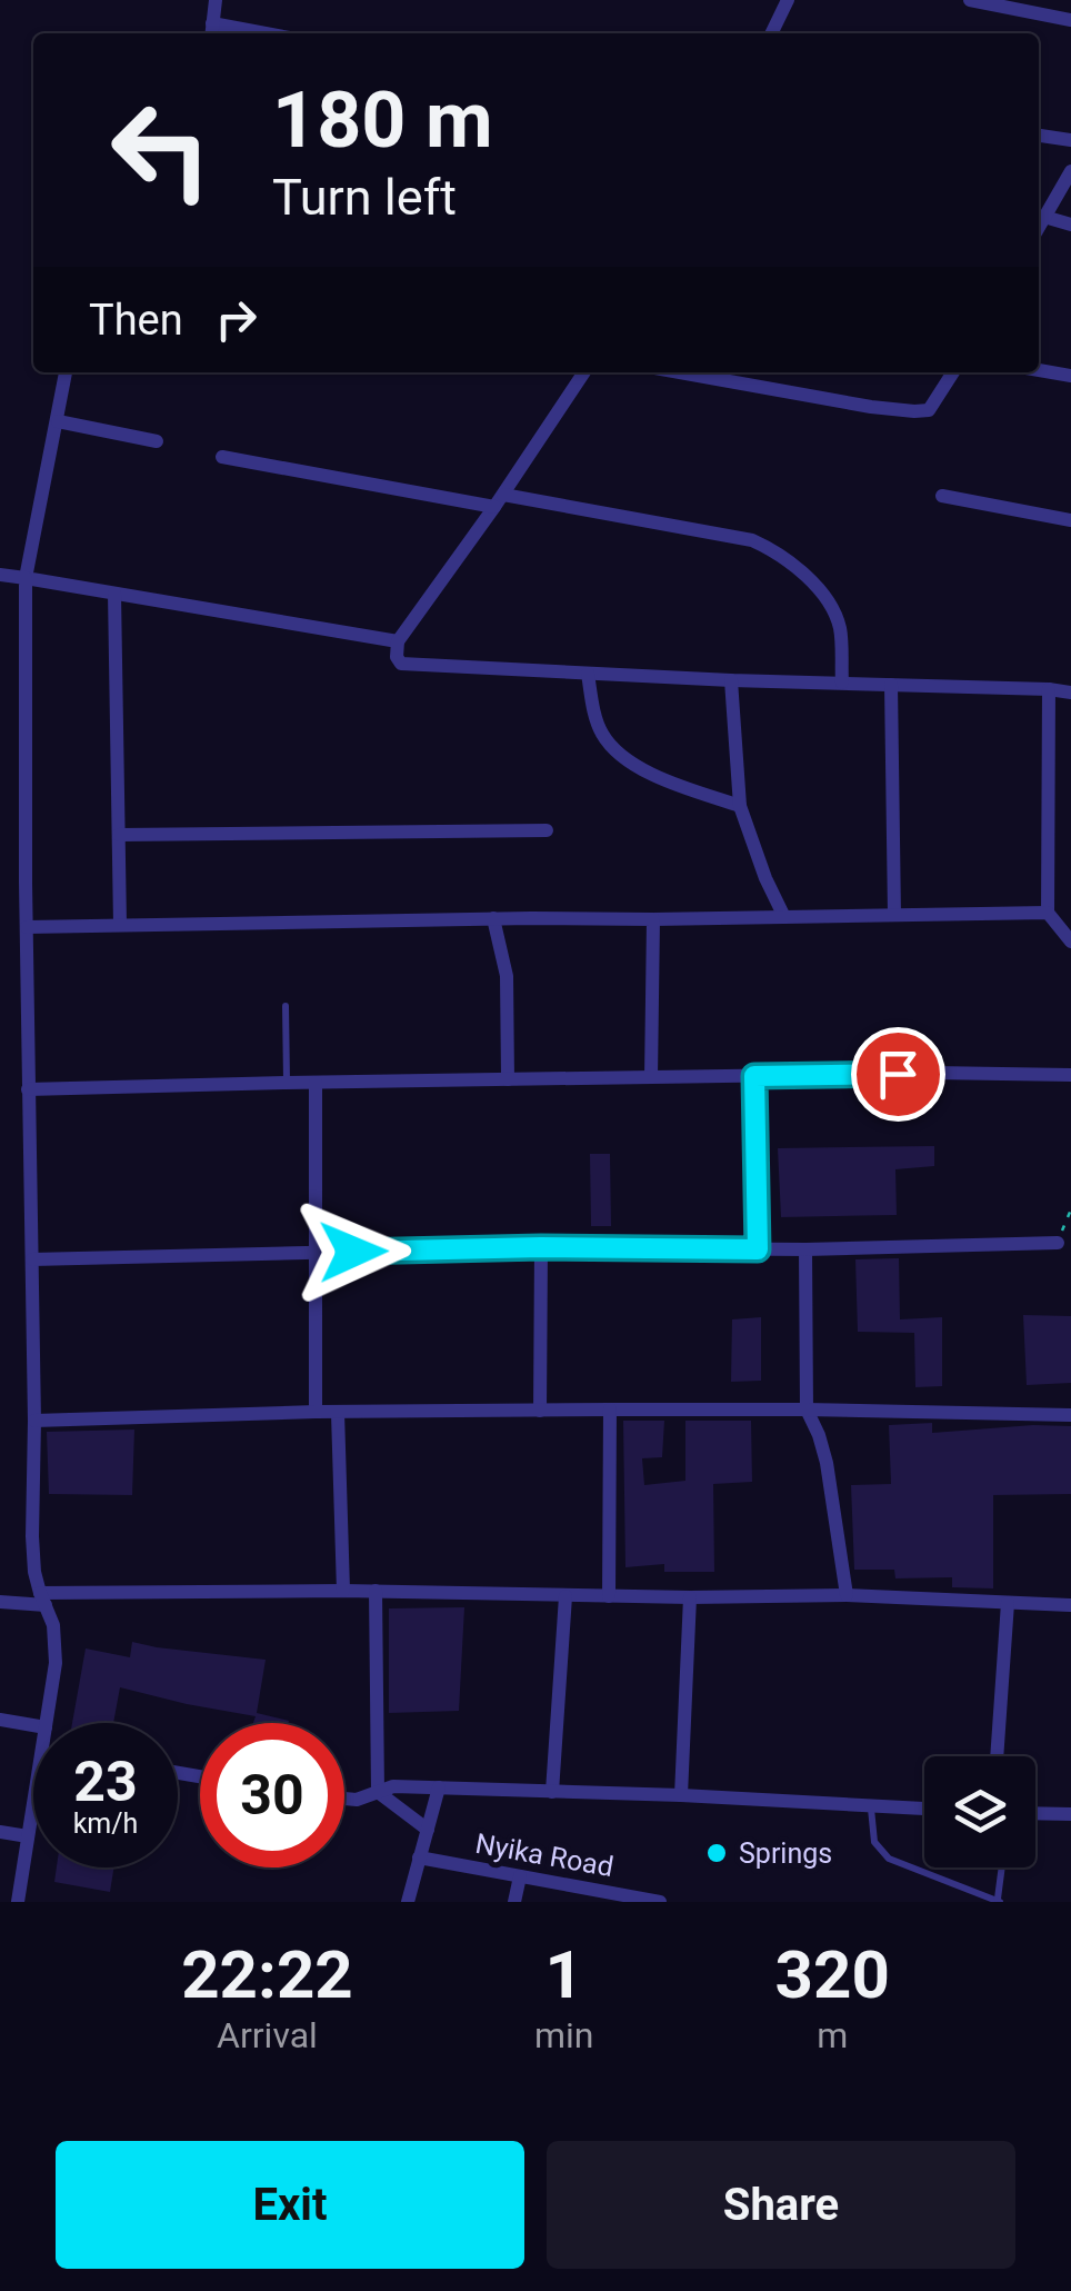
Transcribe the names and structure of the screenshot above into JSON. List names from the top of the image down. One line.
{"streets":{"street":["Nyika Road"]},"places":["Springs"],"page":{"turn":["180 m","Turn left"],"then":"Then","speed":"23 km/h","limit":"30","eta":["22:22","Arrival","1","min","320","m"],"buttons":["Exit","Share"]}}
